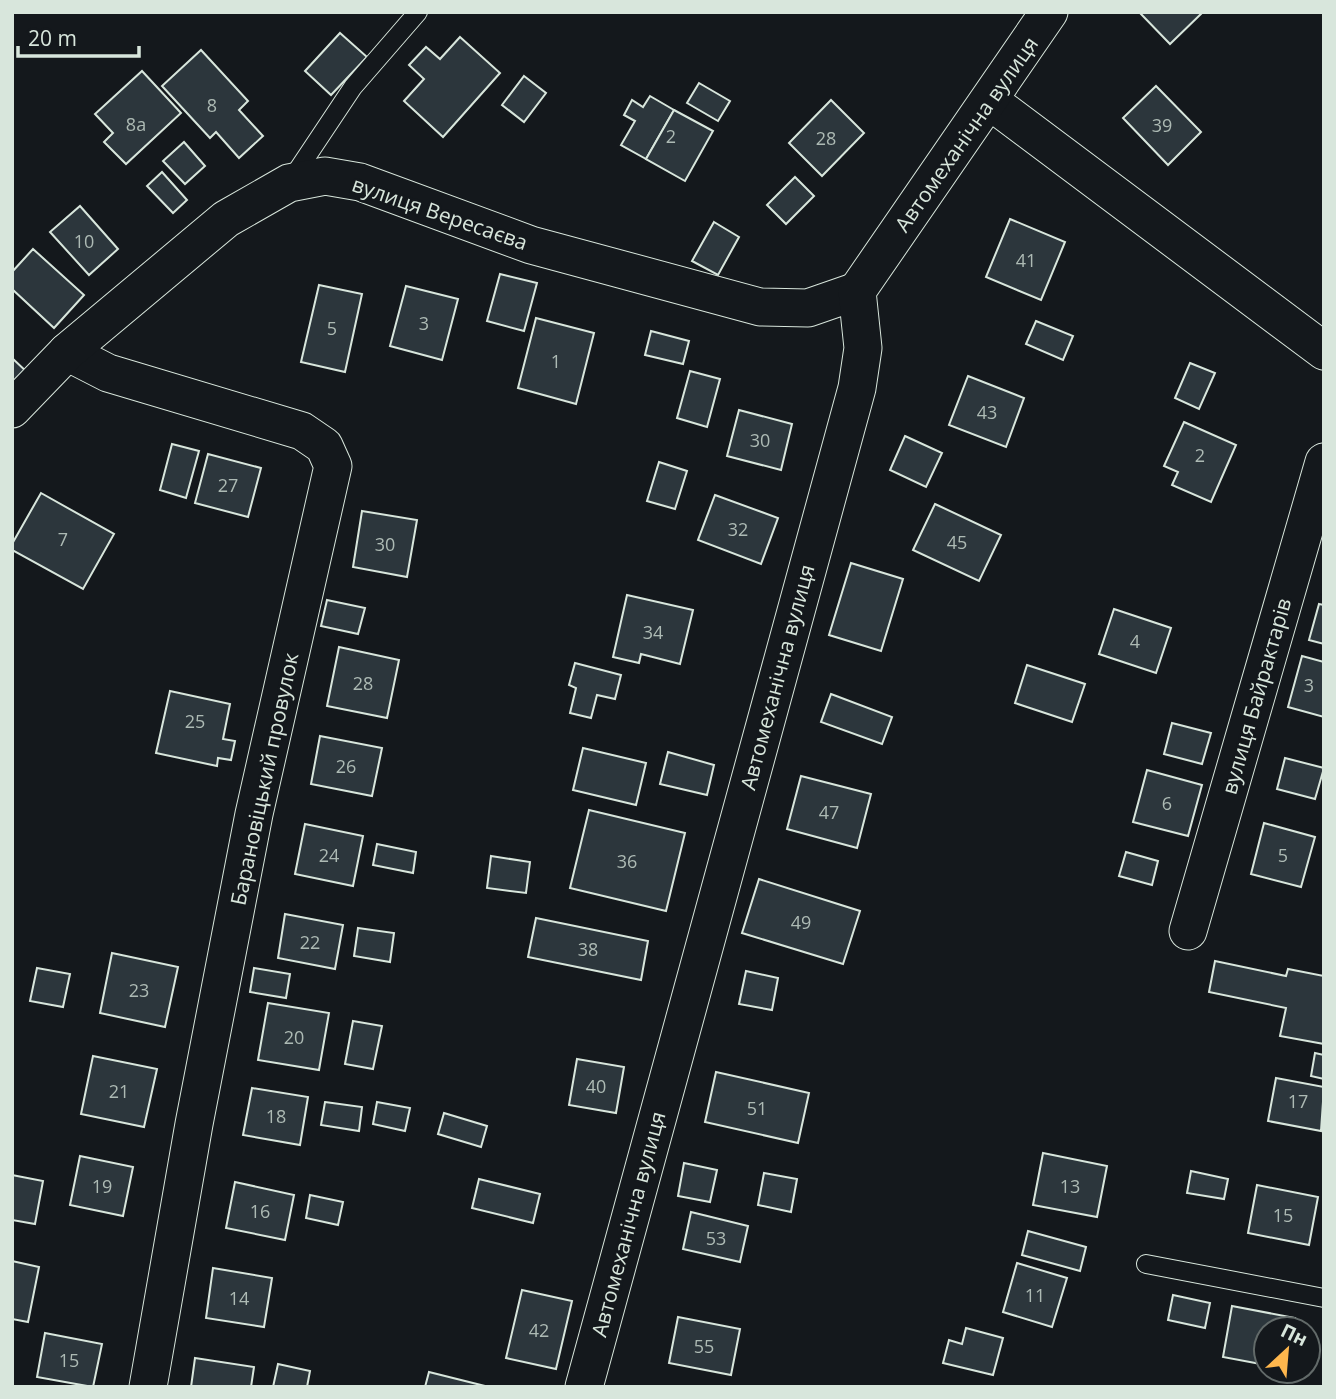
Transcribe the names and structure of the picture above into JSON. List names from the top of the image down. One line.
{"streets":{"street":["Автомеханічна вулиця","вулиця Вересаєва","вулиця Байрактарів","Барановіцький провулок"]},"crossings":[["Автомеханічна вулиця","вулиця Вересаєва"],["вулиця Вересаєва","Барановіцький провулок"]],"house_numbers":["8","8а","39","2","28","10","41","3","5","1","43","30","2","27","32","7","45","30","34","4","28","3","25","26","6","47","24","5","36","49","22","38","23","20","40","21","17","51","18","19","13","16","15","53","11","14","42","55","15"],"scale_bar":"20 m","north":"top right"}
